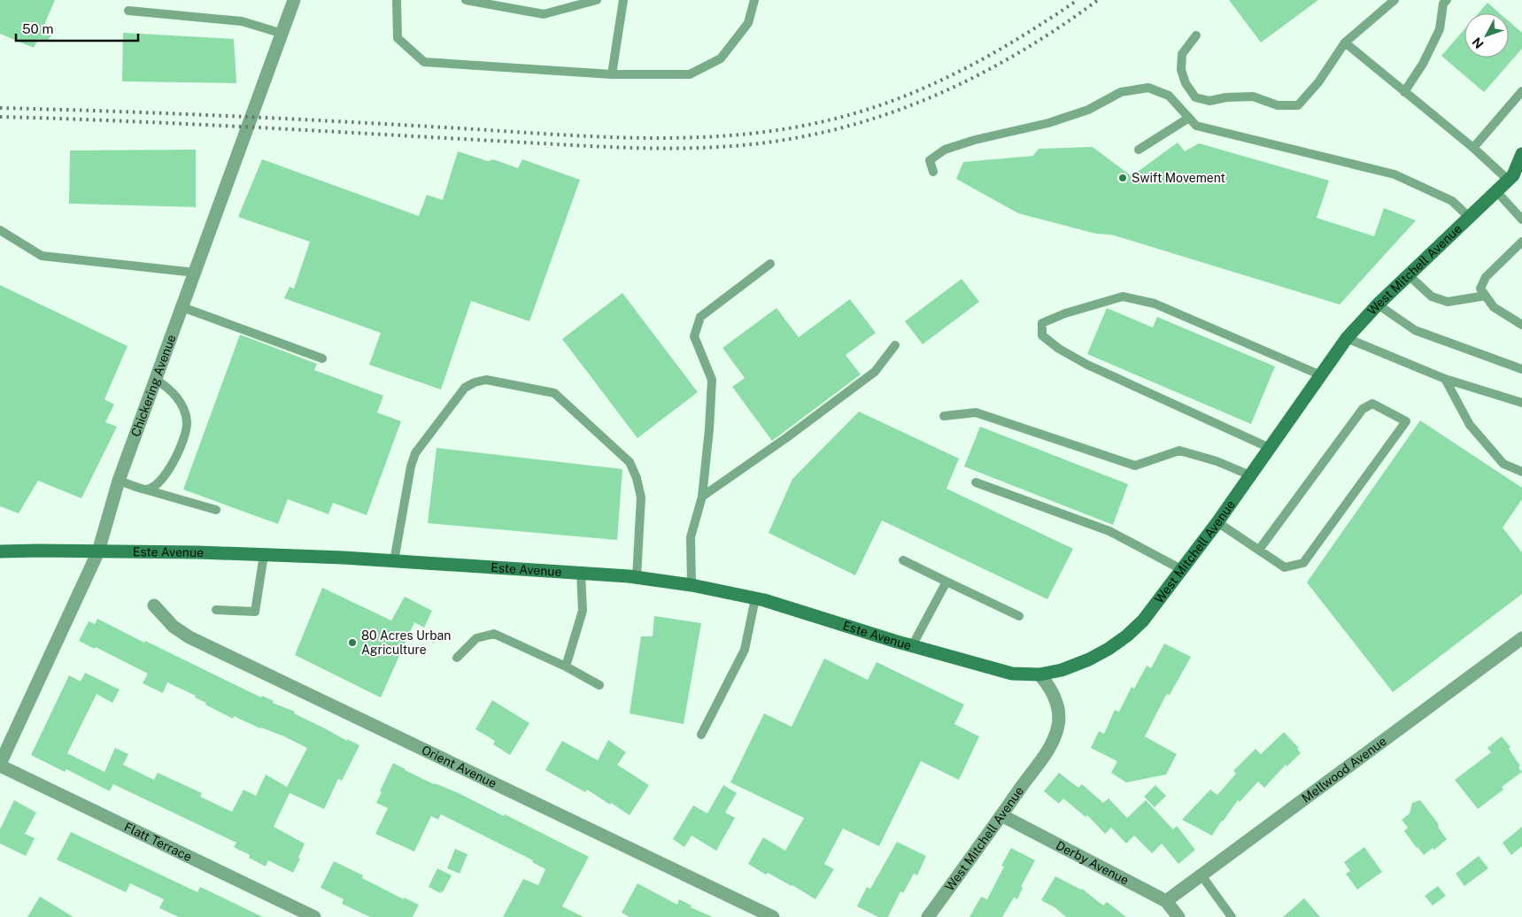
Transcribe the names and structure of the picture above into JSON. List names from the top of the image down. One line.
{"streets":{"street":["West Mitchell Avenue","Chickering Avenue","Este Avenue","Orient Avenue","Mellwood Avenue","Flatt Terrace","Derby Avenue"]},"crossings":[["West Mitchell Avenue","Este Avenue"],["West Mitchell Avenue","Derby Avenue"],["Chickering Avenue","Este Avenue"],["Chickering Avenue","Flatt Terrace"],["Mellwood Avenue","Derby Avenue"]],"places":["Swift Movement","80 Acres Urban Agriculture"],"scale_bar":"50 m","north":"bottom left"}
